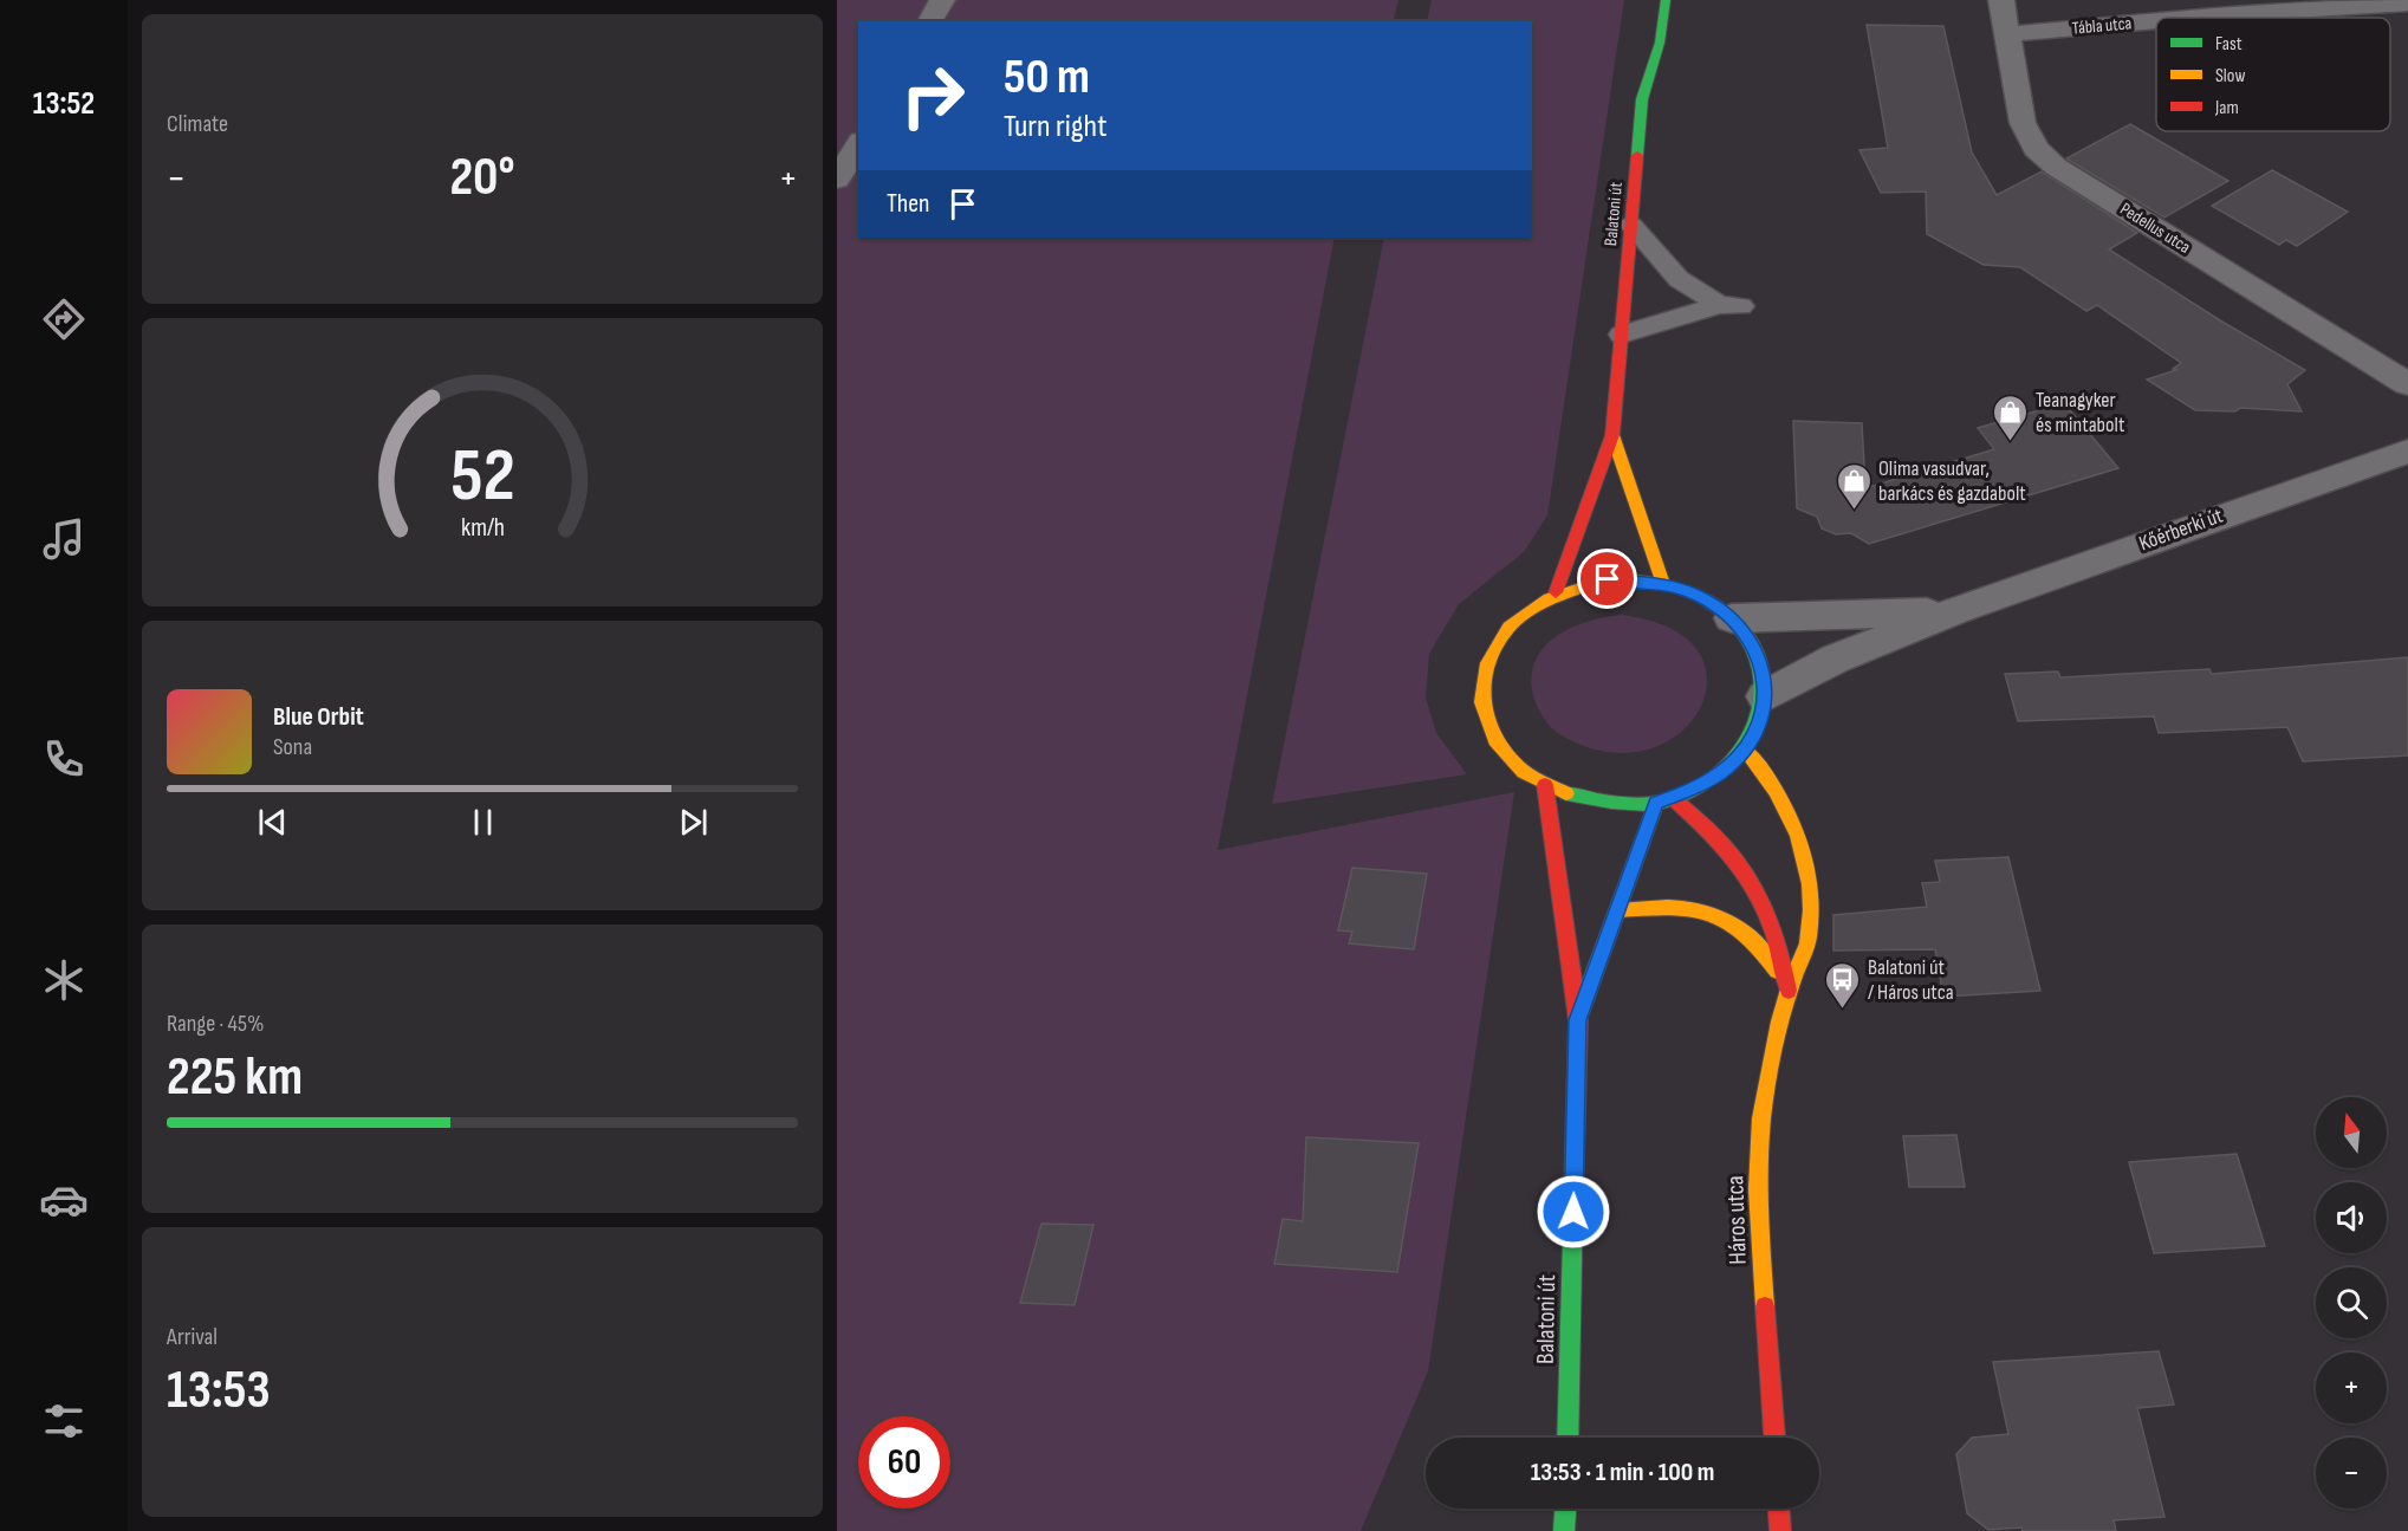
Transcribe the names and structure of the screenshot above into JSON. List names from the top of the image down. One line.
{"streets":{"main road":["Balatoni út","Háros utca"],"street":["Tábla utca","Pedellus utca","Kőérberki út"]},"crossings":[["Tábla utca","Pedellus utca"]],"places":{"shop":["Teanagyker és mintabolt","Olima vasudvar, barkács és gazdabolt"],"bus stop":["Balatoni út / Háros utca"]},"legend":["Fast","Slow","Jam"],"north":"top","page":{"tabs":"13:52","tile":["Climate",["Range · 45%","225 km"],["Arrival","13:53"]],"turn":["50 m","Turn right"],"heat":["−","20°","+"],"then":"Then","song":["Blue Orbit","Sona"],"map_buttons":["+","−"],"limit":"60","trip":"13:53 · 1 min · 100 m","gauge":["52","km/h"]}}
